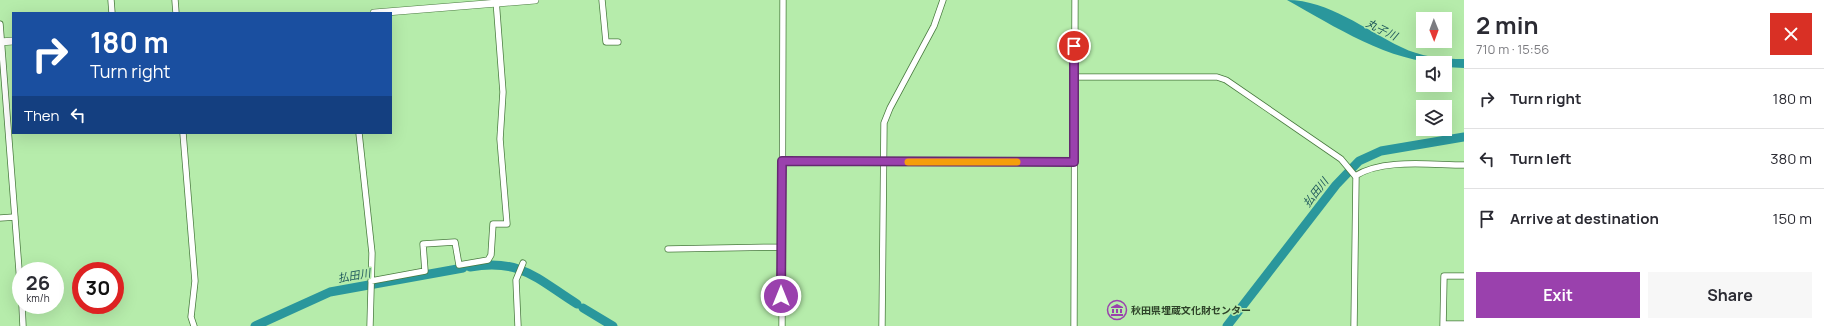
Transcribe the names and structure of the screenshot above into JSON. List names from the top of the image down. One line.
{"water":["丸子川","払田川"],"places":{"museum":["秋田県埋蔵文化財センター"]},"north":"bottom","page":{"heading":["2 min","710 m · 15:56"],"turn":["180 m","Turn right"],"list":[{"name":"Turn right","value":"180 m"},{"name":"Turn left","value":"380 m"},{"name":"Arrive at destination","value":"150 m"}],"then":"Then","speed":"26 km/h","limit":"30","buttons":["Exit","Share"]}}
